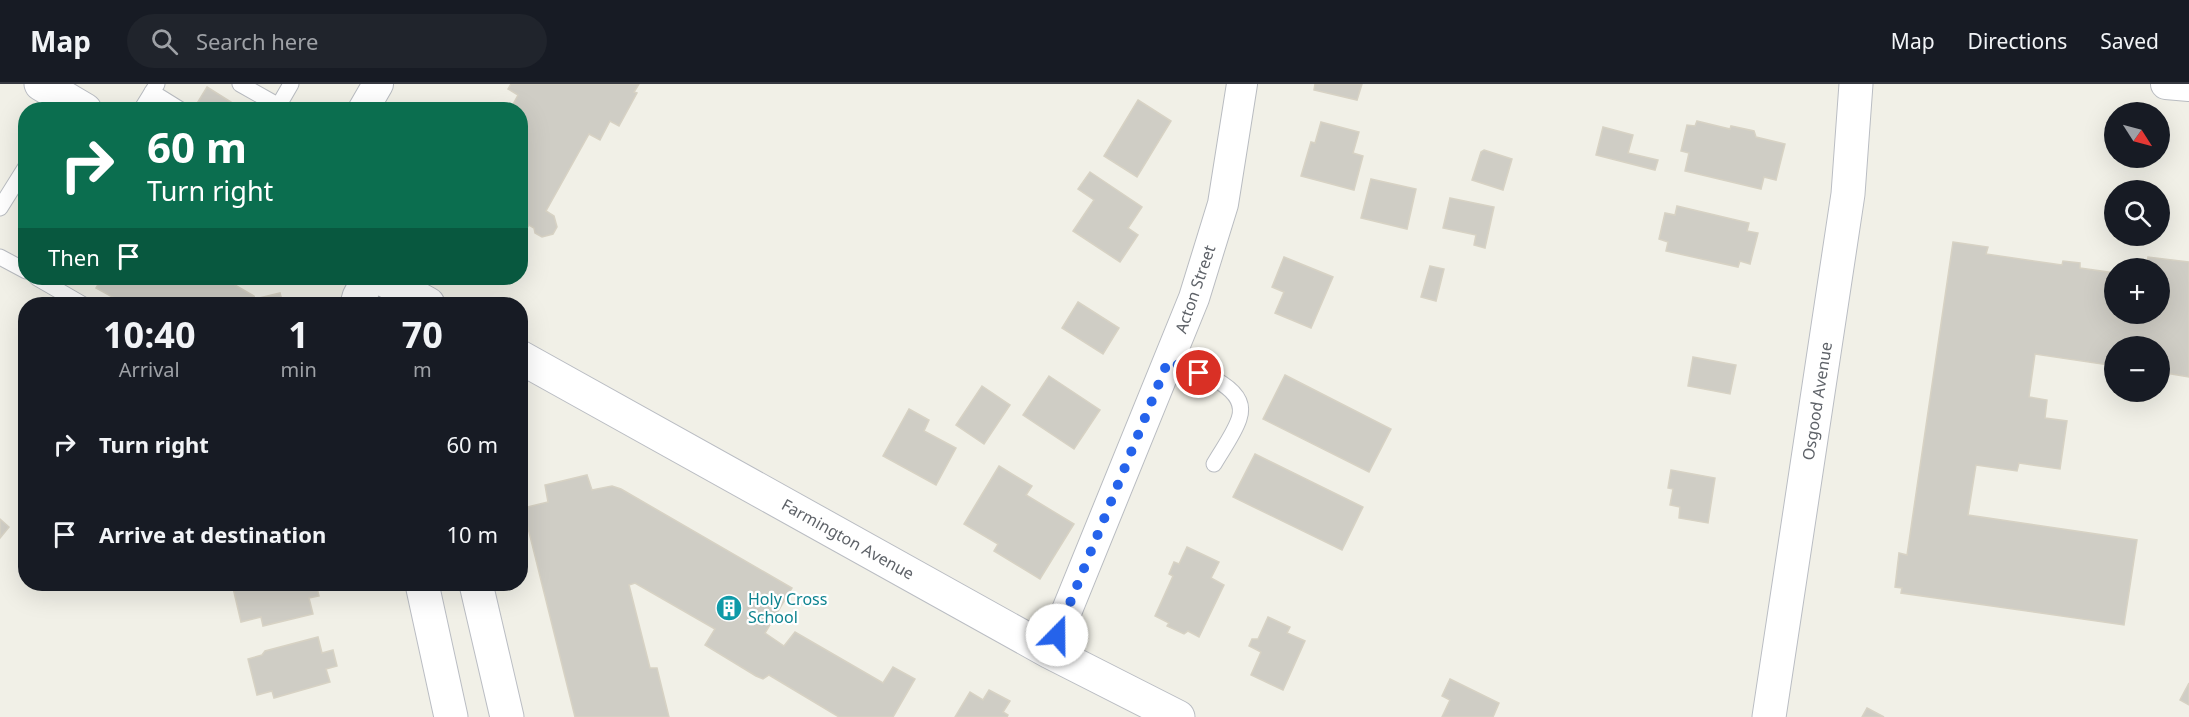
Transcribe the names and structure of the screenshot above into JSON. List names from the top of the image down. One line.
{"streets":{"street":["Acton Street","Osgood Avenue","Farmington Avenue"]},"crossings":[["Acton Street","Farmington Avenue"]],"places":{"building":["Holy Cross School"]},"north":"bottom right","page":{"header":"Map","search":"Search here","nav":["Map","Directions","Saved"],"map_buttons":["+","−"],"turn":["60 m","Turn right"],"then":"Then","eta":["10:40","Arrival","1","min","70","m"],"list":[{"name":"Turn right","value":"60 m"},{"name":"Arrive at destination","value":"10 m"}]}}
